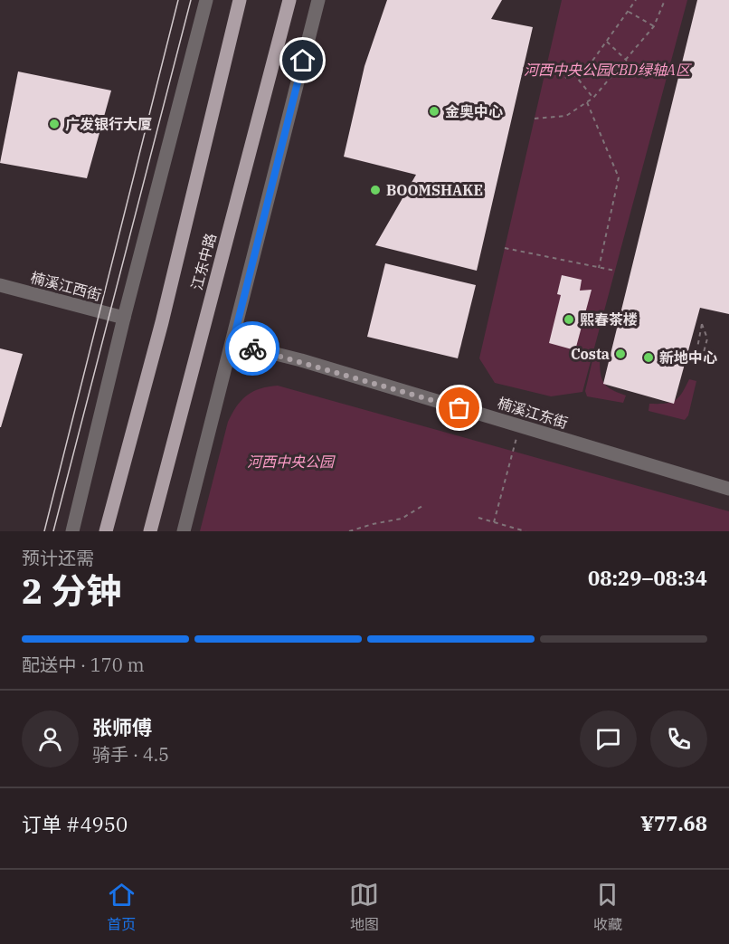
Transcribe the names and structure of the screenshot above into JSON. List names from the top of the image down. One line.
{"streets":{"main road":["江东中路"],"street":["楠溪江西街","楠溪江东街"]},"parks":["河西中央公园CBD绿轴A区","河西中央公园"],"places":["金奥中心","广发银行大厦","BOOMSHAKE","熙春茶楼","Costa","新地中心"],"page":{"heading":["2 分钟","预计还需","08:29–08:34"],"panel":["张师傅","骑手 · 4.5","订单 #4950","¥77.68"],"bar":"配送中 · 170 m","tabs":["首页","地图","收藏"]}}
